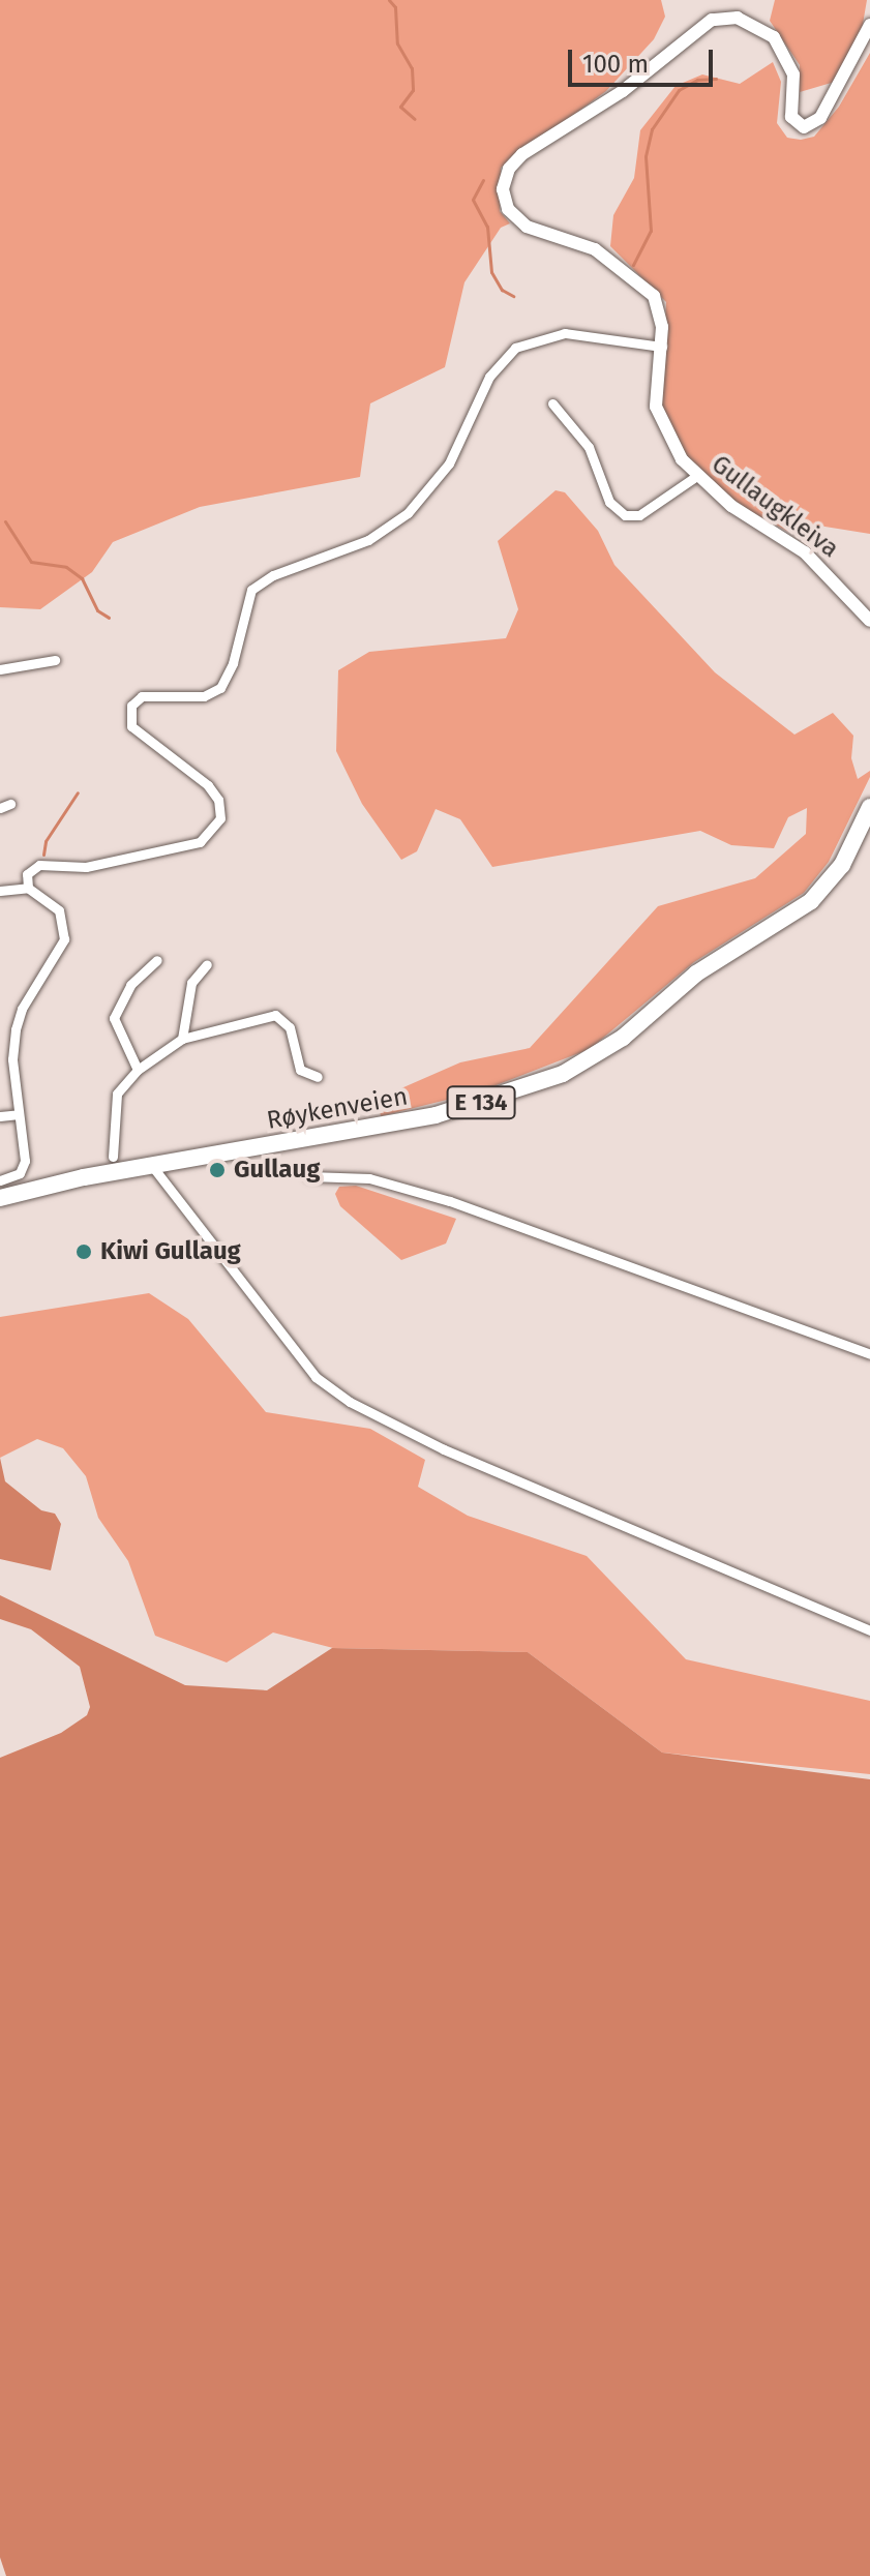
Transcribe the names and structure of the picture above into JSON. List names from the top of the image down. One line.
{"streets":{"highway":["E 134","Røykenveien"],"street":["Gullaugkleiva"]},"places":["Gullaug","Kiwi Gullaug"],"scale_bar":"100 m"}
